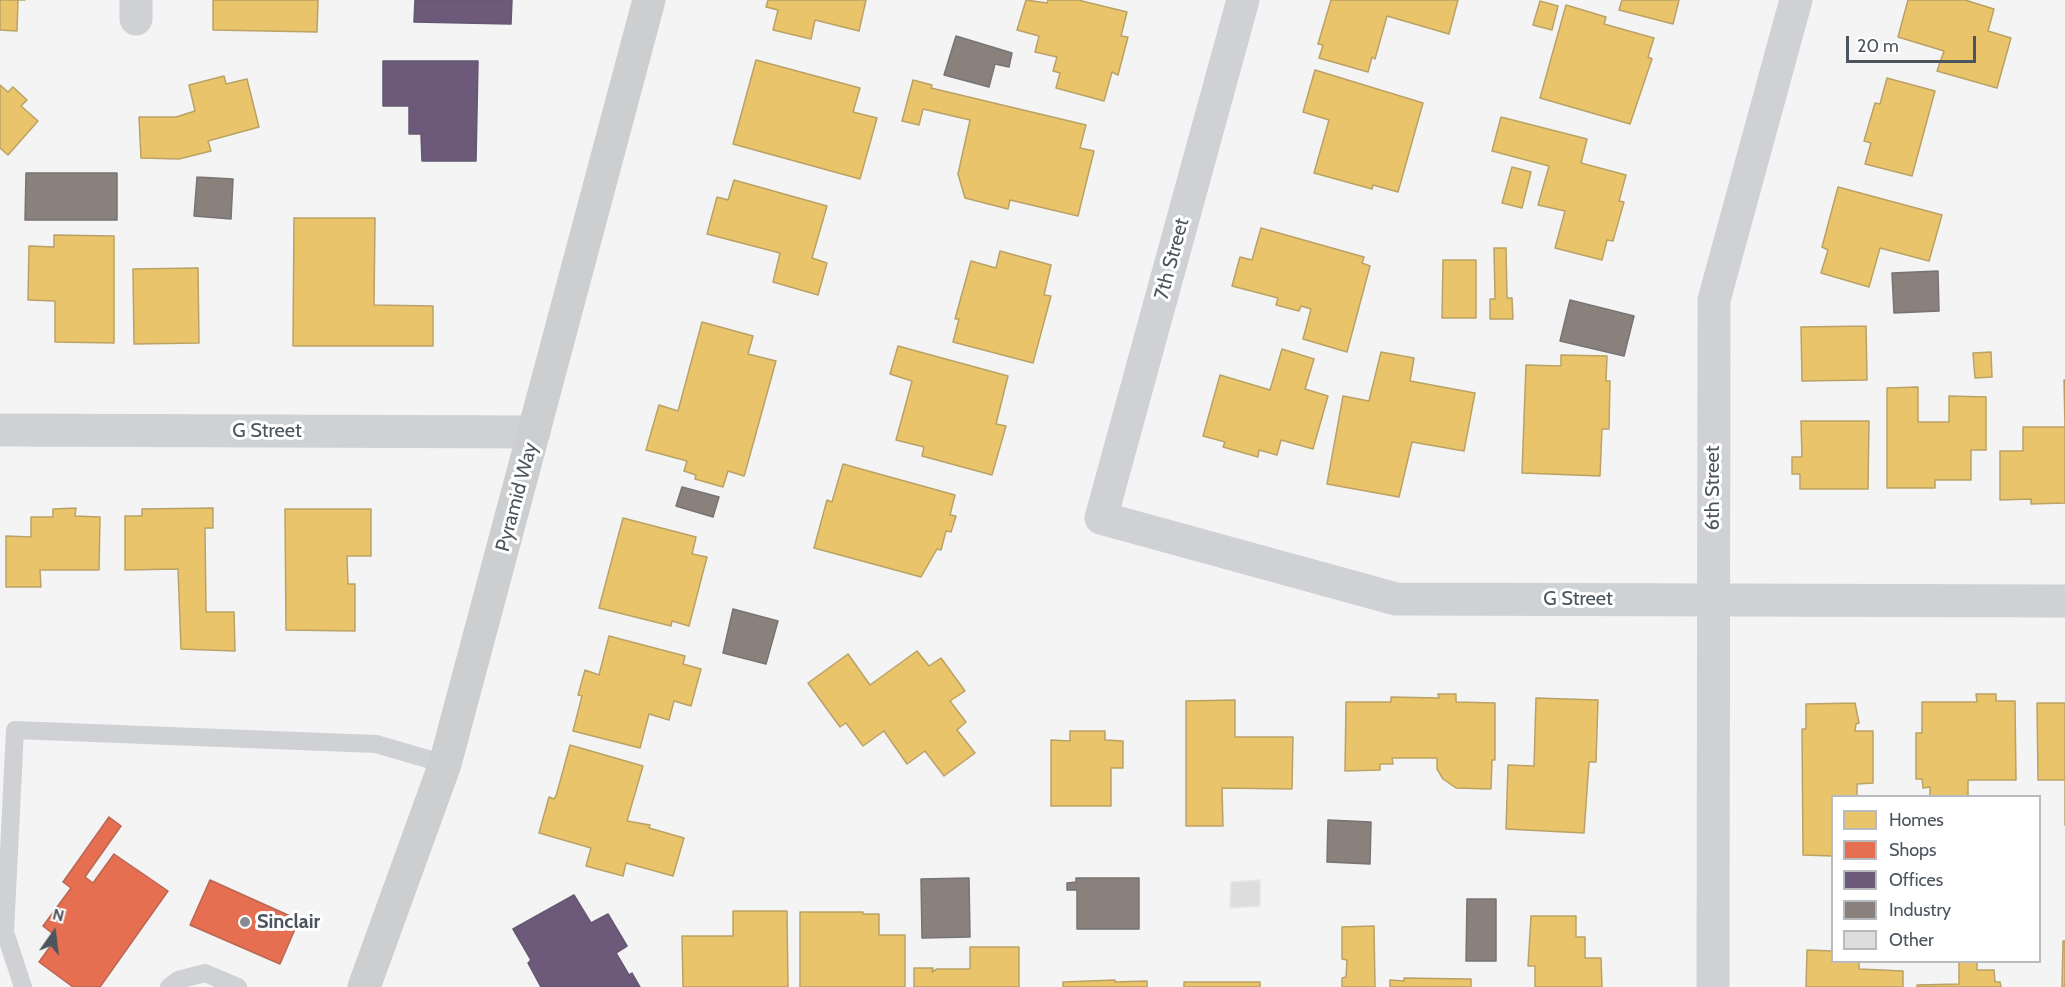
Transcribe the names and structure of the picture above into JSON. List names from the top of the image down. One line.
{"streets":{"main road":["Pyramid Way"],"street":["7th Street","G Street","6th Street"]},"crossings":[["7th Street","G Street"],["G Street","6th Street"],["G Street","Pyramid Way"]],"places":["Sinclair"],"legend":["Homes","Shops","Offices","Industry","Other"],"scale_bar":"20 m","north":"top"}
